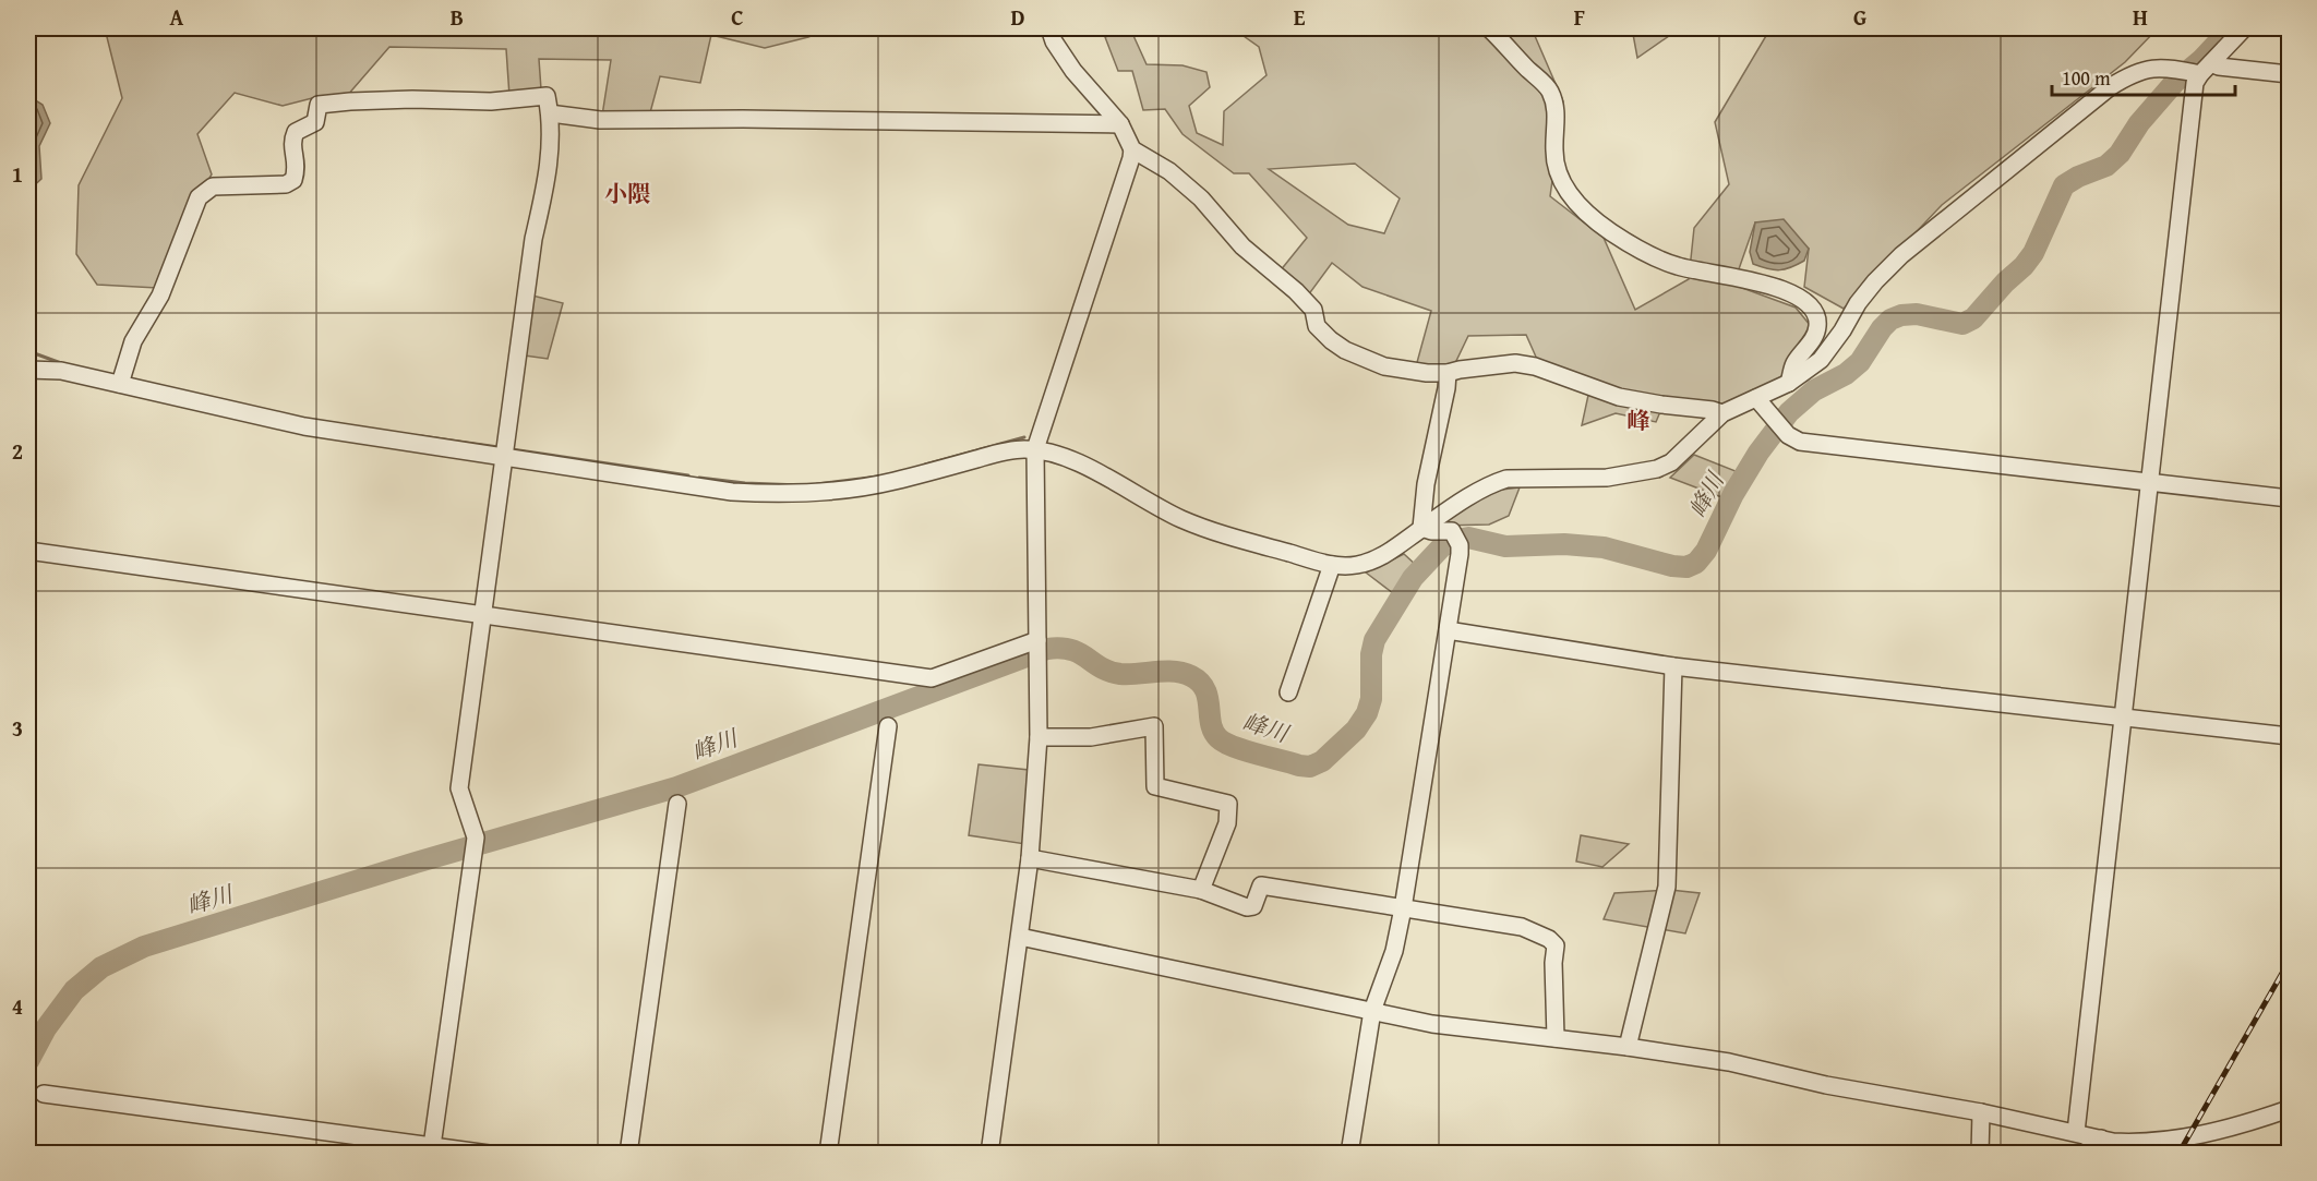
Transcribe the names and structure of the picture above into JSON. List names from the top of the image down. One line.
{"districts":["小隈","峰"],"water":["峰川"],"scale_bar":"100 m","grid":{"columns":["A","B","C","D","E","F","G","H"],"rows":["1","2","3","4"]}}
